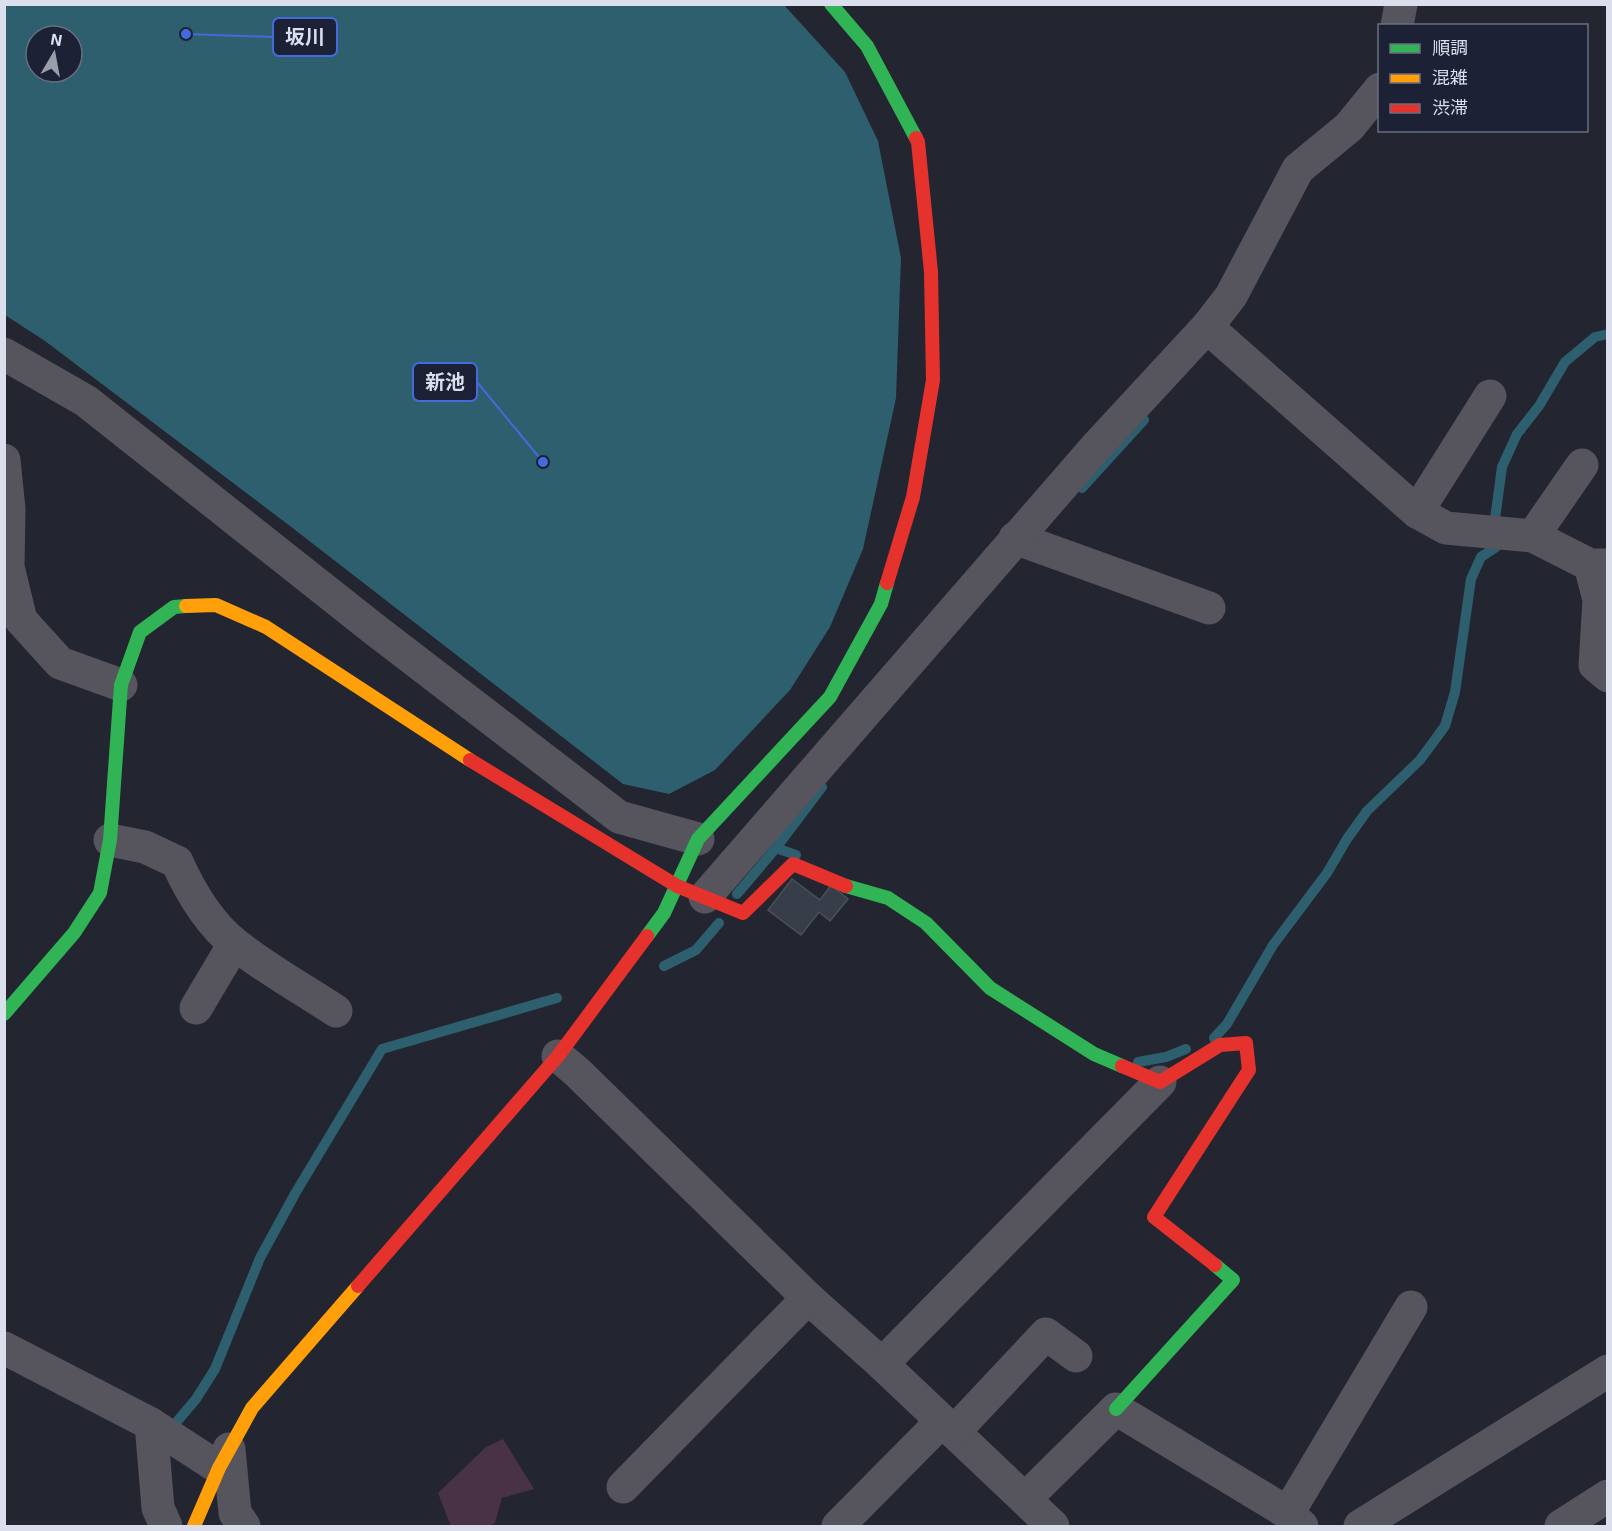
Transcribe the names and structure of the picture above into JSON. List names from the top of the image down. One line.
{"places":["坂川","新池"],"legend":["順調","混雑","渋滞"],"north":"top"}
